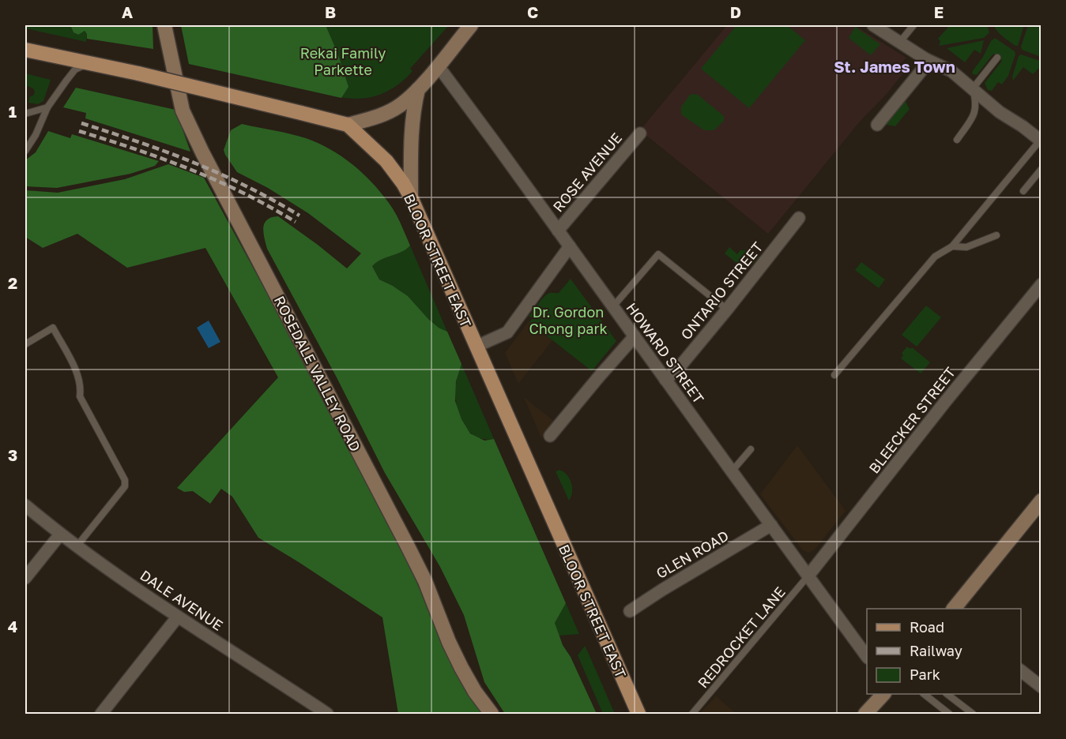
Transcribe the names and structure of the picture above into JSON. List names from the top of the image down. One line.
{"streets":{"main road":["BLOOR STREET EAST"],"street":["ROSE AVENUE","ONTARIO STREET","HOWARD STREET","ROSEDALE VALLEY ROAD","BLEECKER STREET","GLEN ROAD","DALE AVENUE"],"lane":["REDROCKET LANE"]},"crossings":[["ROSE AVENUE","HOWARD STREET"],["ONTARIO STREET","HOWARD STREET"],["HOWARD STREET","BLEECKER STREET"],["HOWARD STREET","GLEN ROAD"],["HOWARD STREET","REDROCKET LANE"],["BLEECKER STREET","REDROCKET LANE"]],"districts":["St. James Town"],"parks":["Rekai Family Parkette","Dr. Gordon Chong park"],"legend":["Road","Railway","Park"],"grid":{"columns":["A","B","C","D","E"],"rows":["1","2","3","4"]}}
